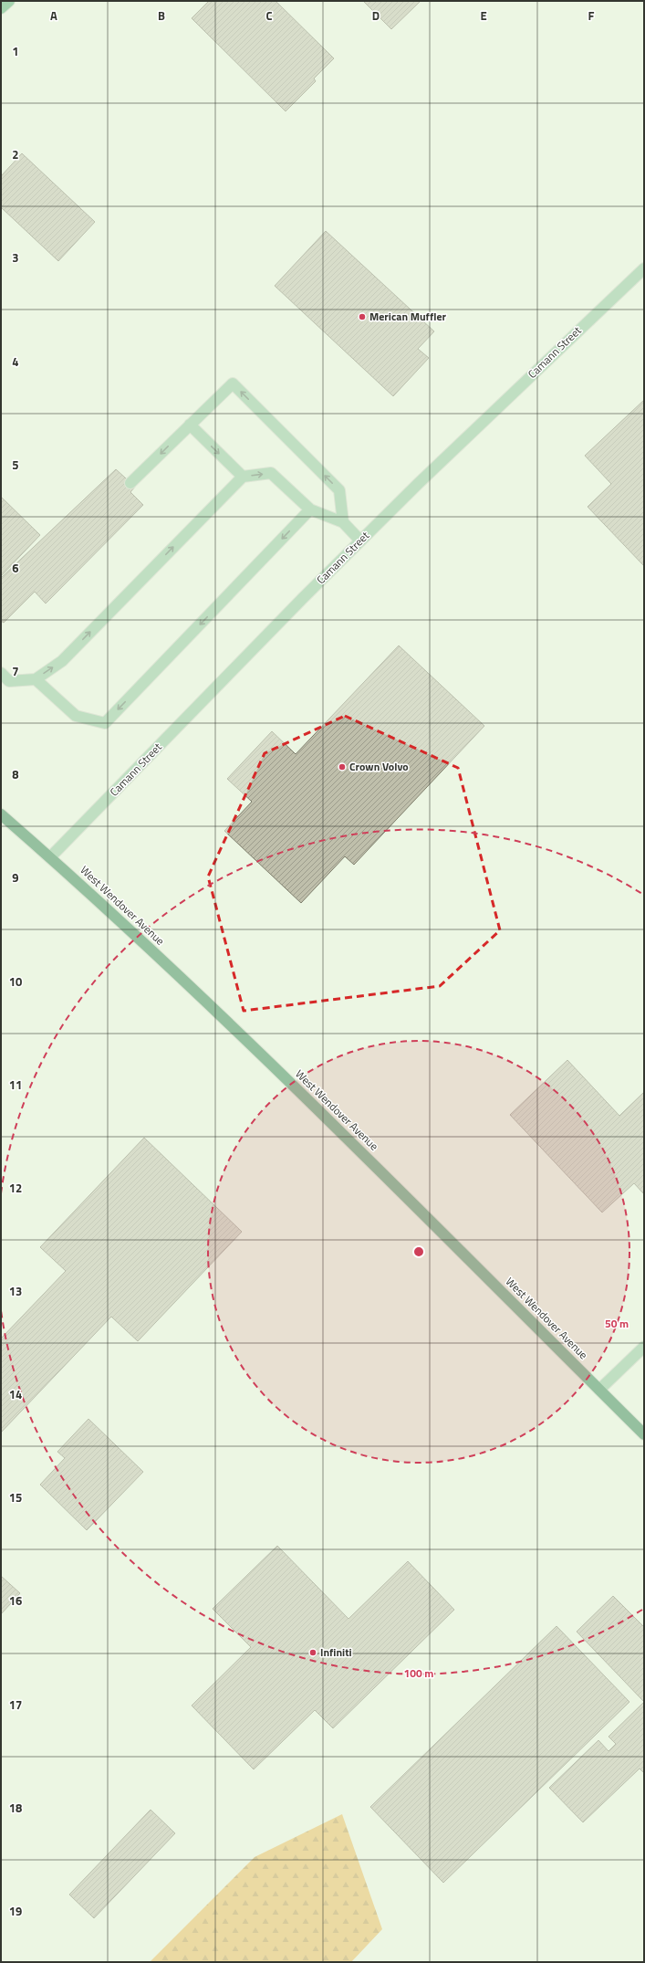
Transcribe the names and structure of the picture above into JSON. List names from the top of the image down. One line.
{"streets":{"highway":["West Wendover Avenue"],"street":["Camann Street"]},"crossings":[["Camann Street","West Wendover Avenue"]],"places":["Merican Muffler","Crown Volvo","Infiniti"],"grid":{"columns":["A","B","C","D","E","F"],"rows":["1","2","3","4","5","6","7","8","9","10","11","12","13","14","15","16","17","18","19"]},"rings":["50 m","100 m"]}
